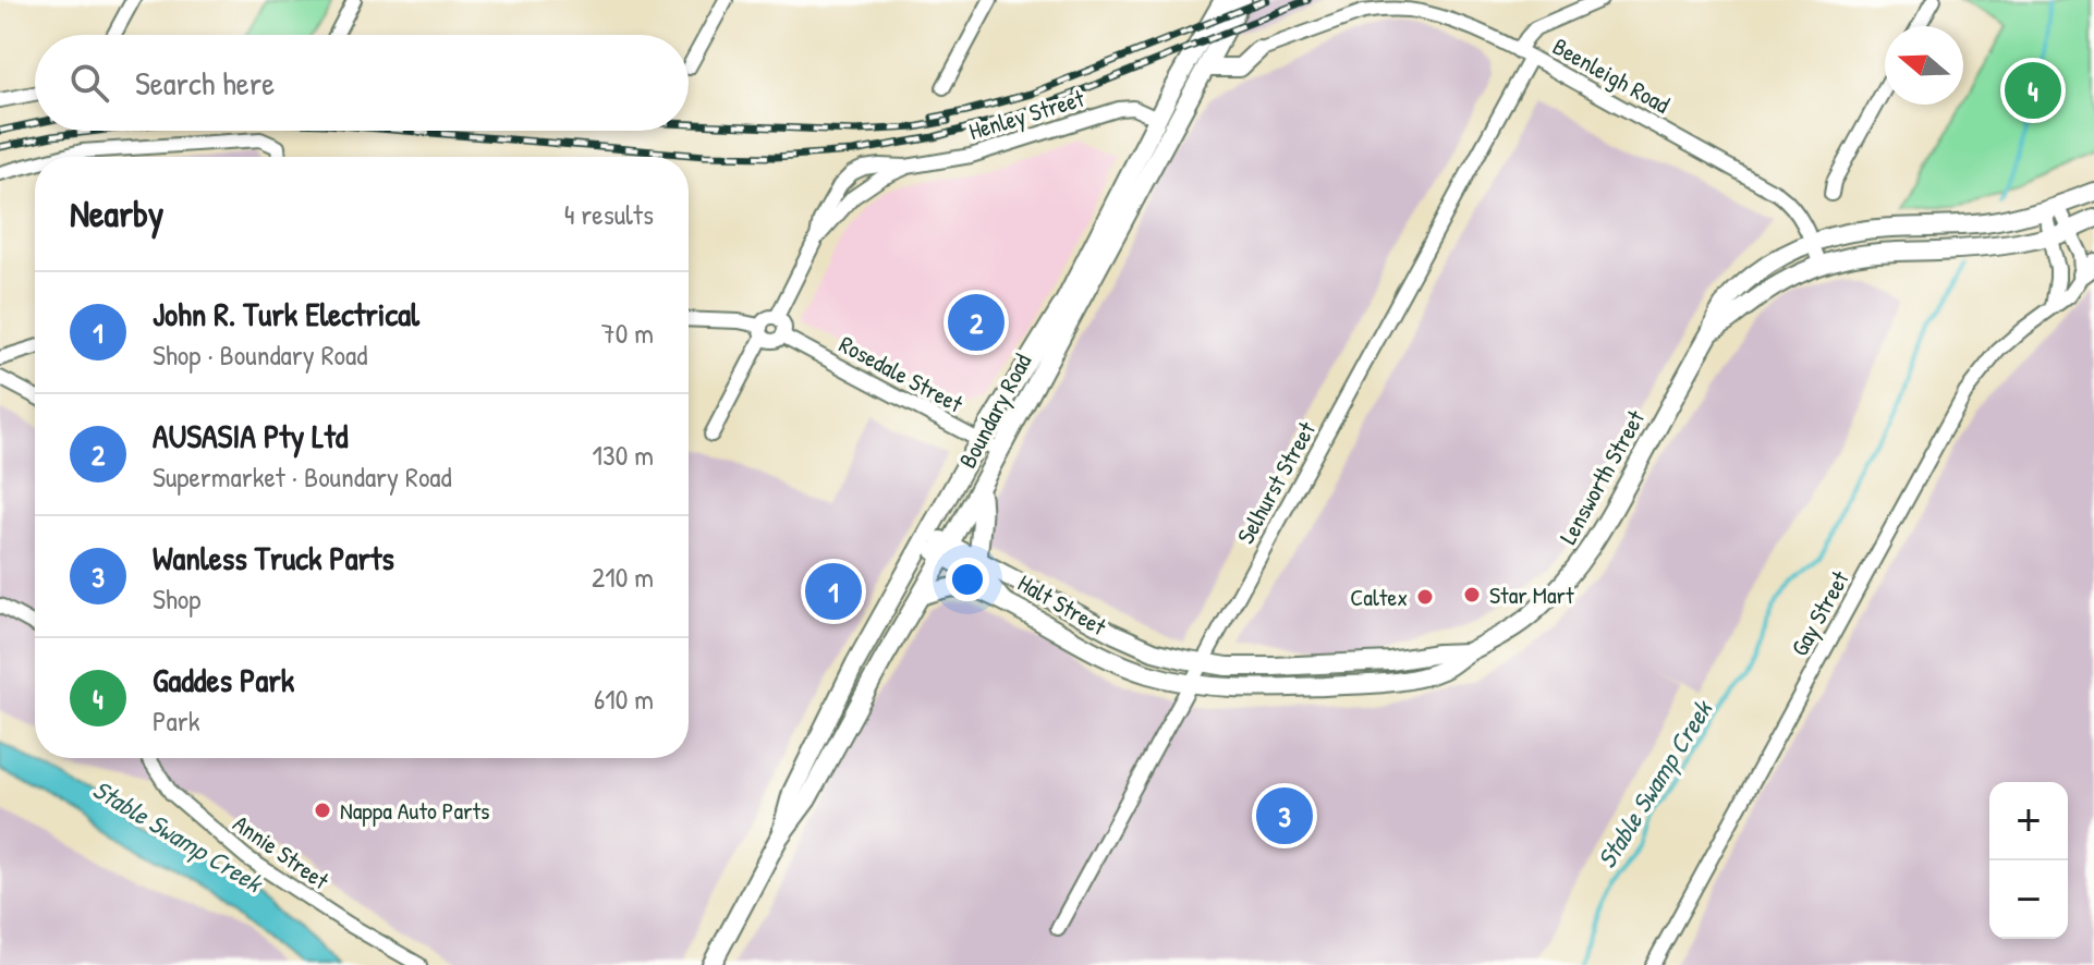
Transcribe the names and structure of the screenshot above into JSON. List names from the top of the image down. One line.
{"streets":{"main road":["Boundary Road","Lensworth Street","Halt Street"],"street":["Beenleigh Road","Henley Street","Rosedale Street","Selhurst Street","Gay Street","Annie Street"]},"crossings":[["Beenleigh Road","Lensworth Street"],["Beenleigh Road","Selhurst Street"],["Henley Street","Rosedale Street"],["Henley Street","Boundary Road"],["Rosedale Street","Boundary Road"],["Boundary Road","Halt Street"],["Lensworth Street","Selhurst Street"],["Lensworth Street","Halt Street"],["Selhurst Street","Halt Street"]],"water":["Stable Swamp Creek"],"places":["Star Mart","Caltex","Nappa Auto Parts"],"north":"left","page":{"search":"Search here","pins":["4","2","1","3"],"heading":["Nearby","4 results"],"list":[{"mark":"1","name":"John R. Turk Electrical","note":"Shop · Boundary Road","value":"70 m"},{"mark":"2","name":"AUSASIA Pty Ltd","note":"Supermarket · Boundary Road","value":"130 m"},{"mark":"3","name":"Wanless Truck Parts","note":"Shop","value":"210 m"},{"mark":"4","name":"Gaddes Park","note":"Park","value":"610 m"}],"map_buttons":["+","−"]}}
